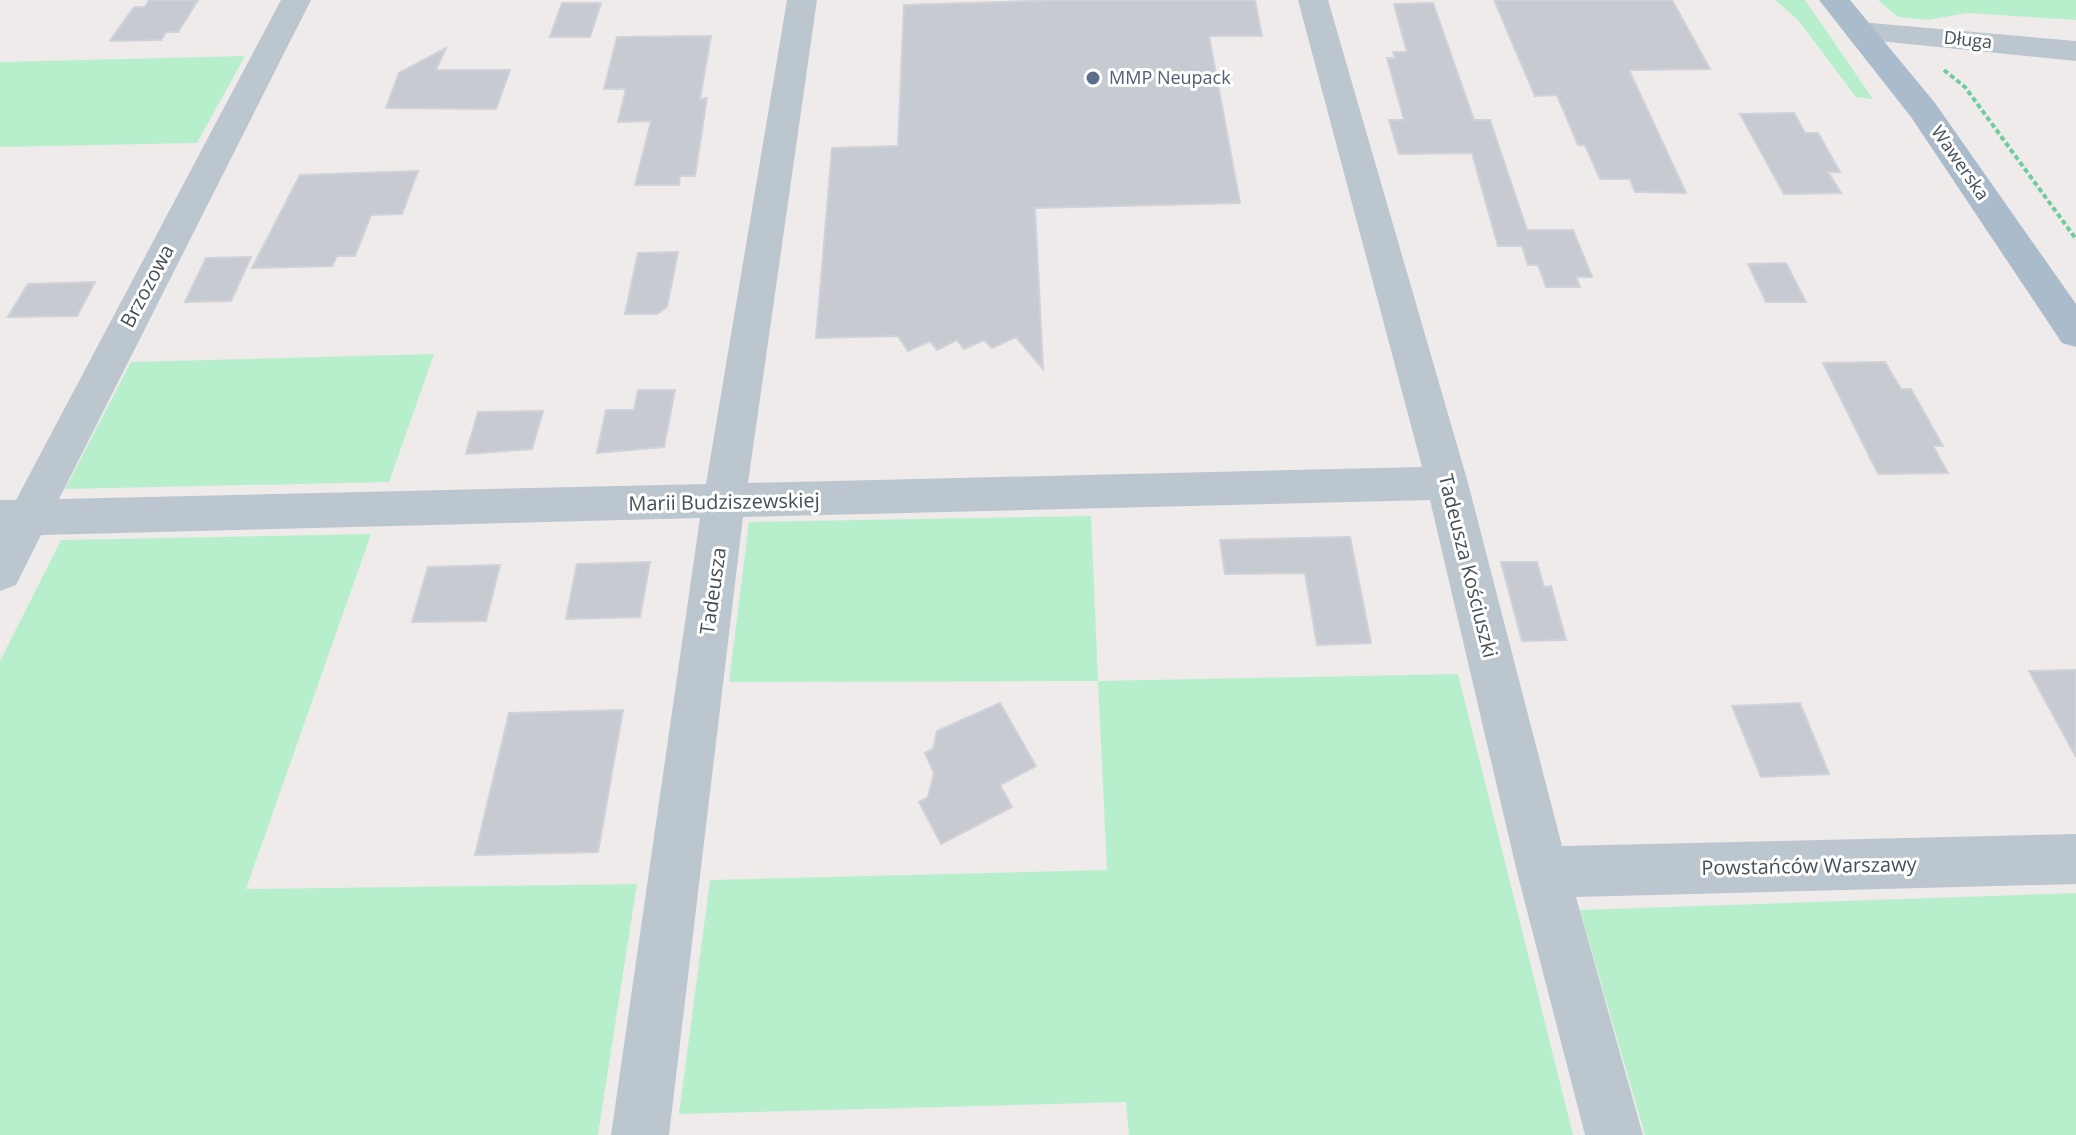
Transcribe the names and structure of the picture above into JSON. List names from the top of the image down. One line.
{"streets":{"main road":["Wawerska"],"street":["Długa","Brzozowa","Marii Budziszewskiej","Tadeusza Kościuszki","Tadeusza","Powstańców Warszawy"]},"crossings":[["Długa","Wawerska"],["Brzozowa","Marii Budziszewskiej"],["Marii Budziszewskiej","Tadeusza Kościuszki"],["Marii Budziszewskiej","Tadeusza"],["Tadeusza Kościuszki","Powstańców Warszawy"]],"places":["MMP Neupack"]}
